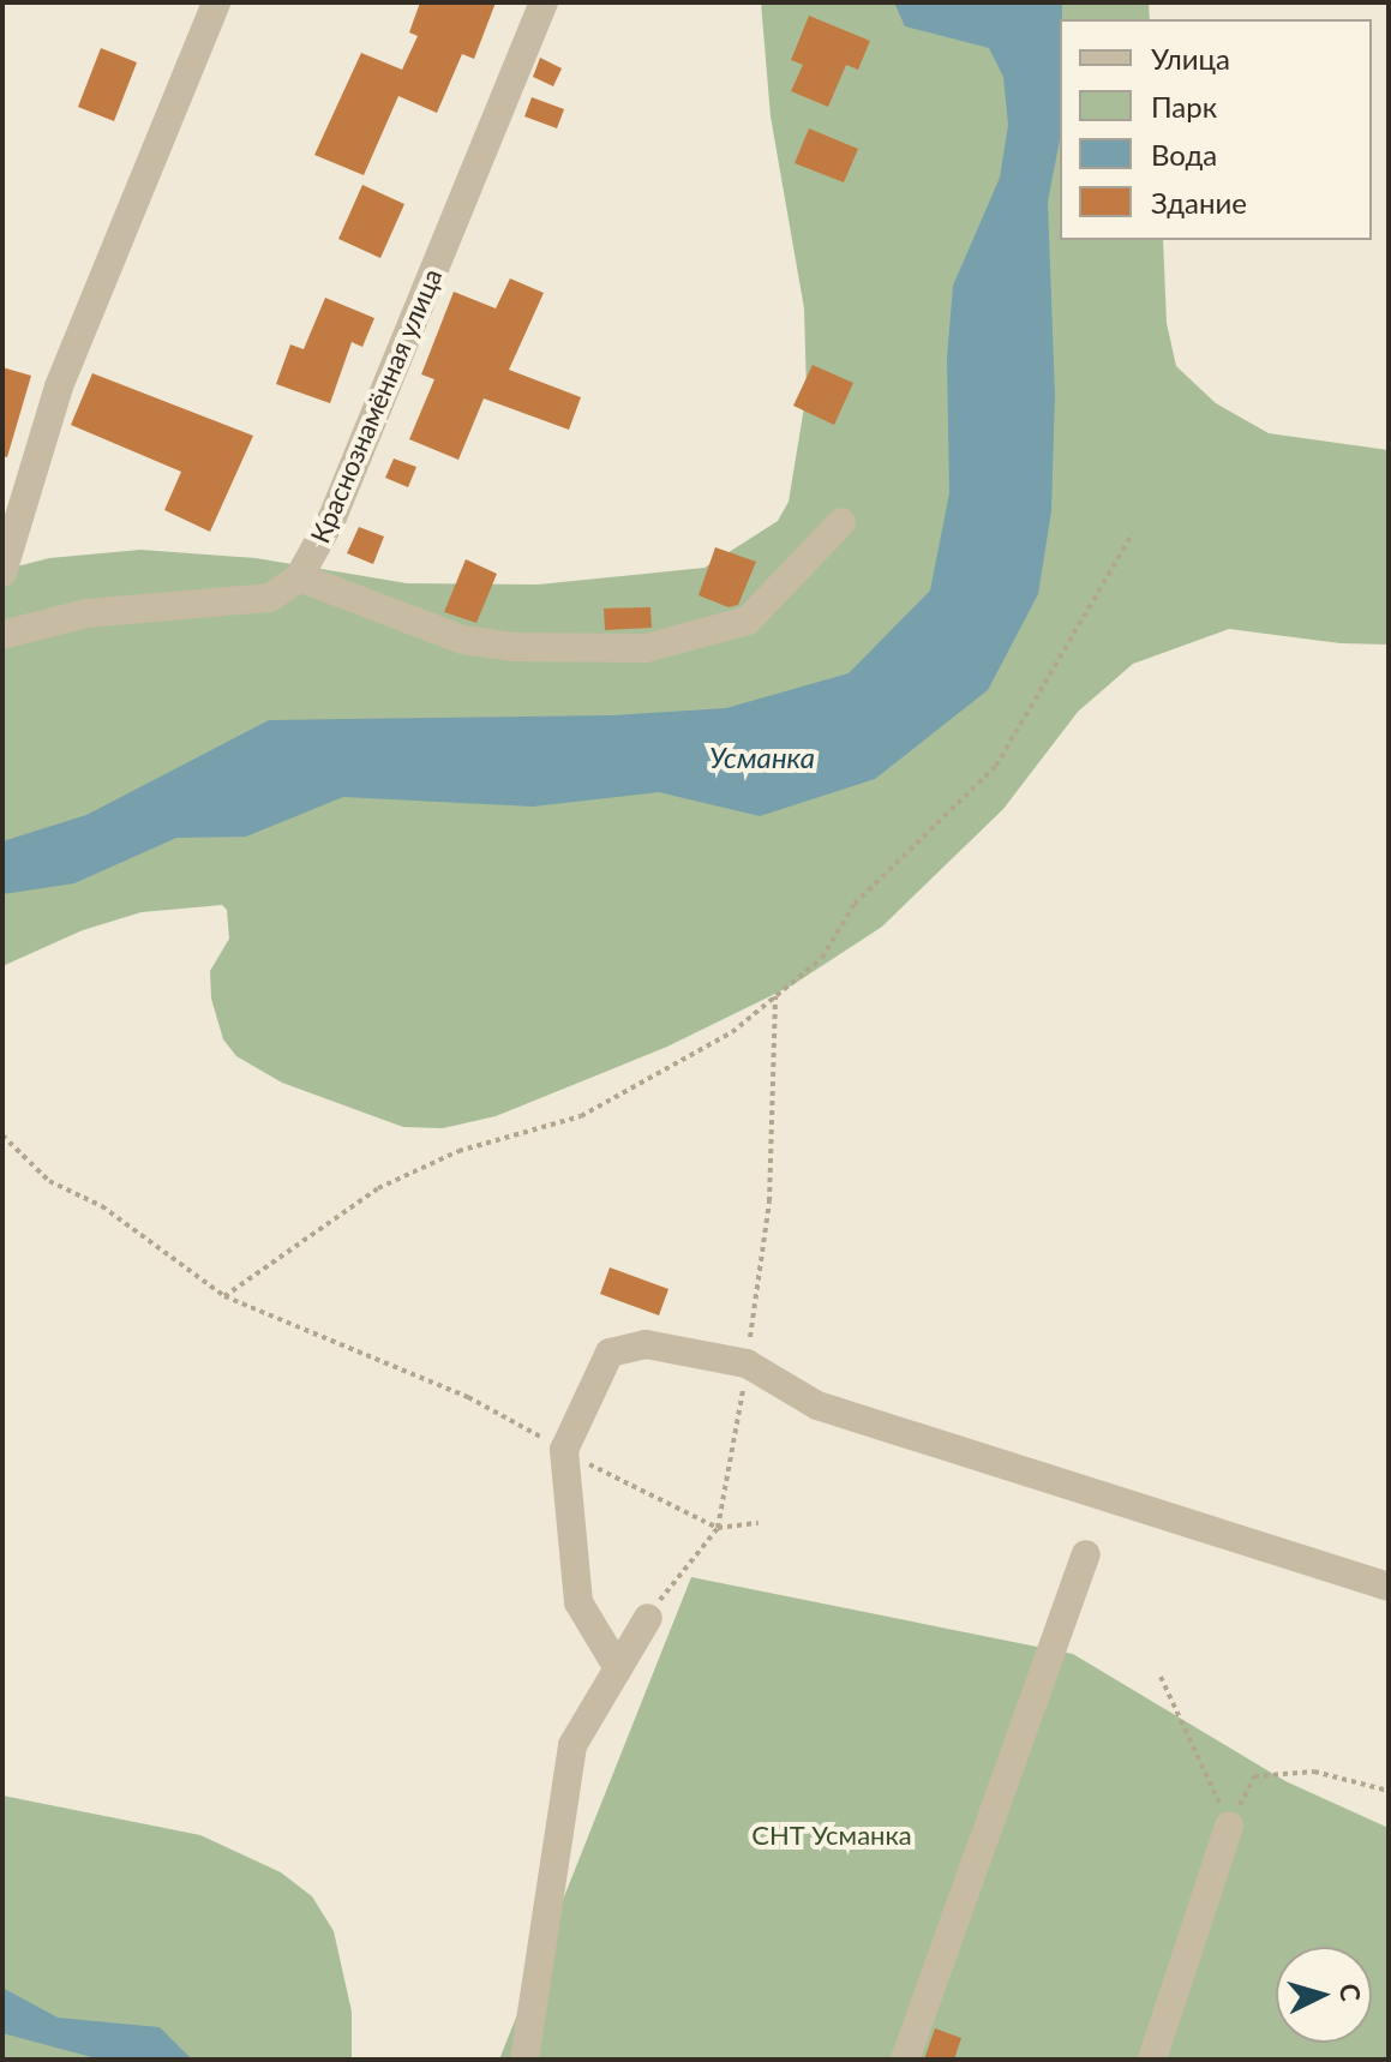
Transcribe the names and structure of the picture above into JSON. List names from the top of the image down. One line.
{"streets":{"street":["Краснознамённая улица"]},"water":["Усманка"],"parks":["СНТ Усманка"],"legend":["Улица","Парк","Вода","Здание"],"north":"right"}
